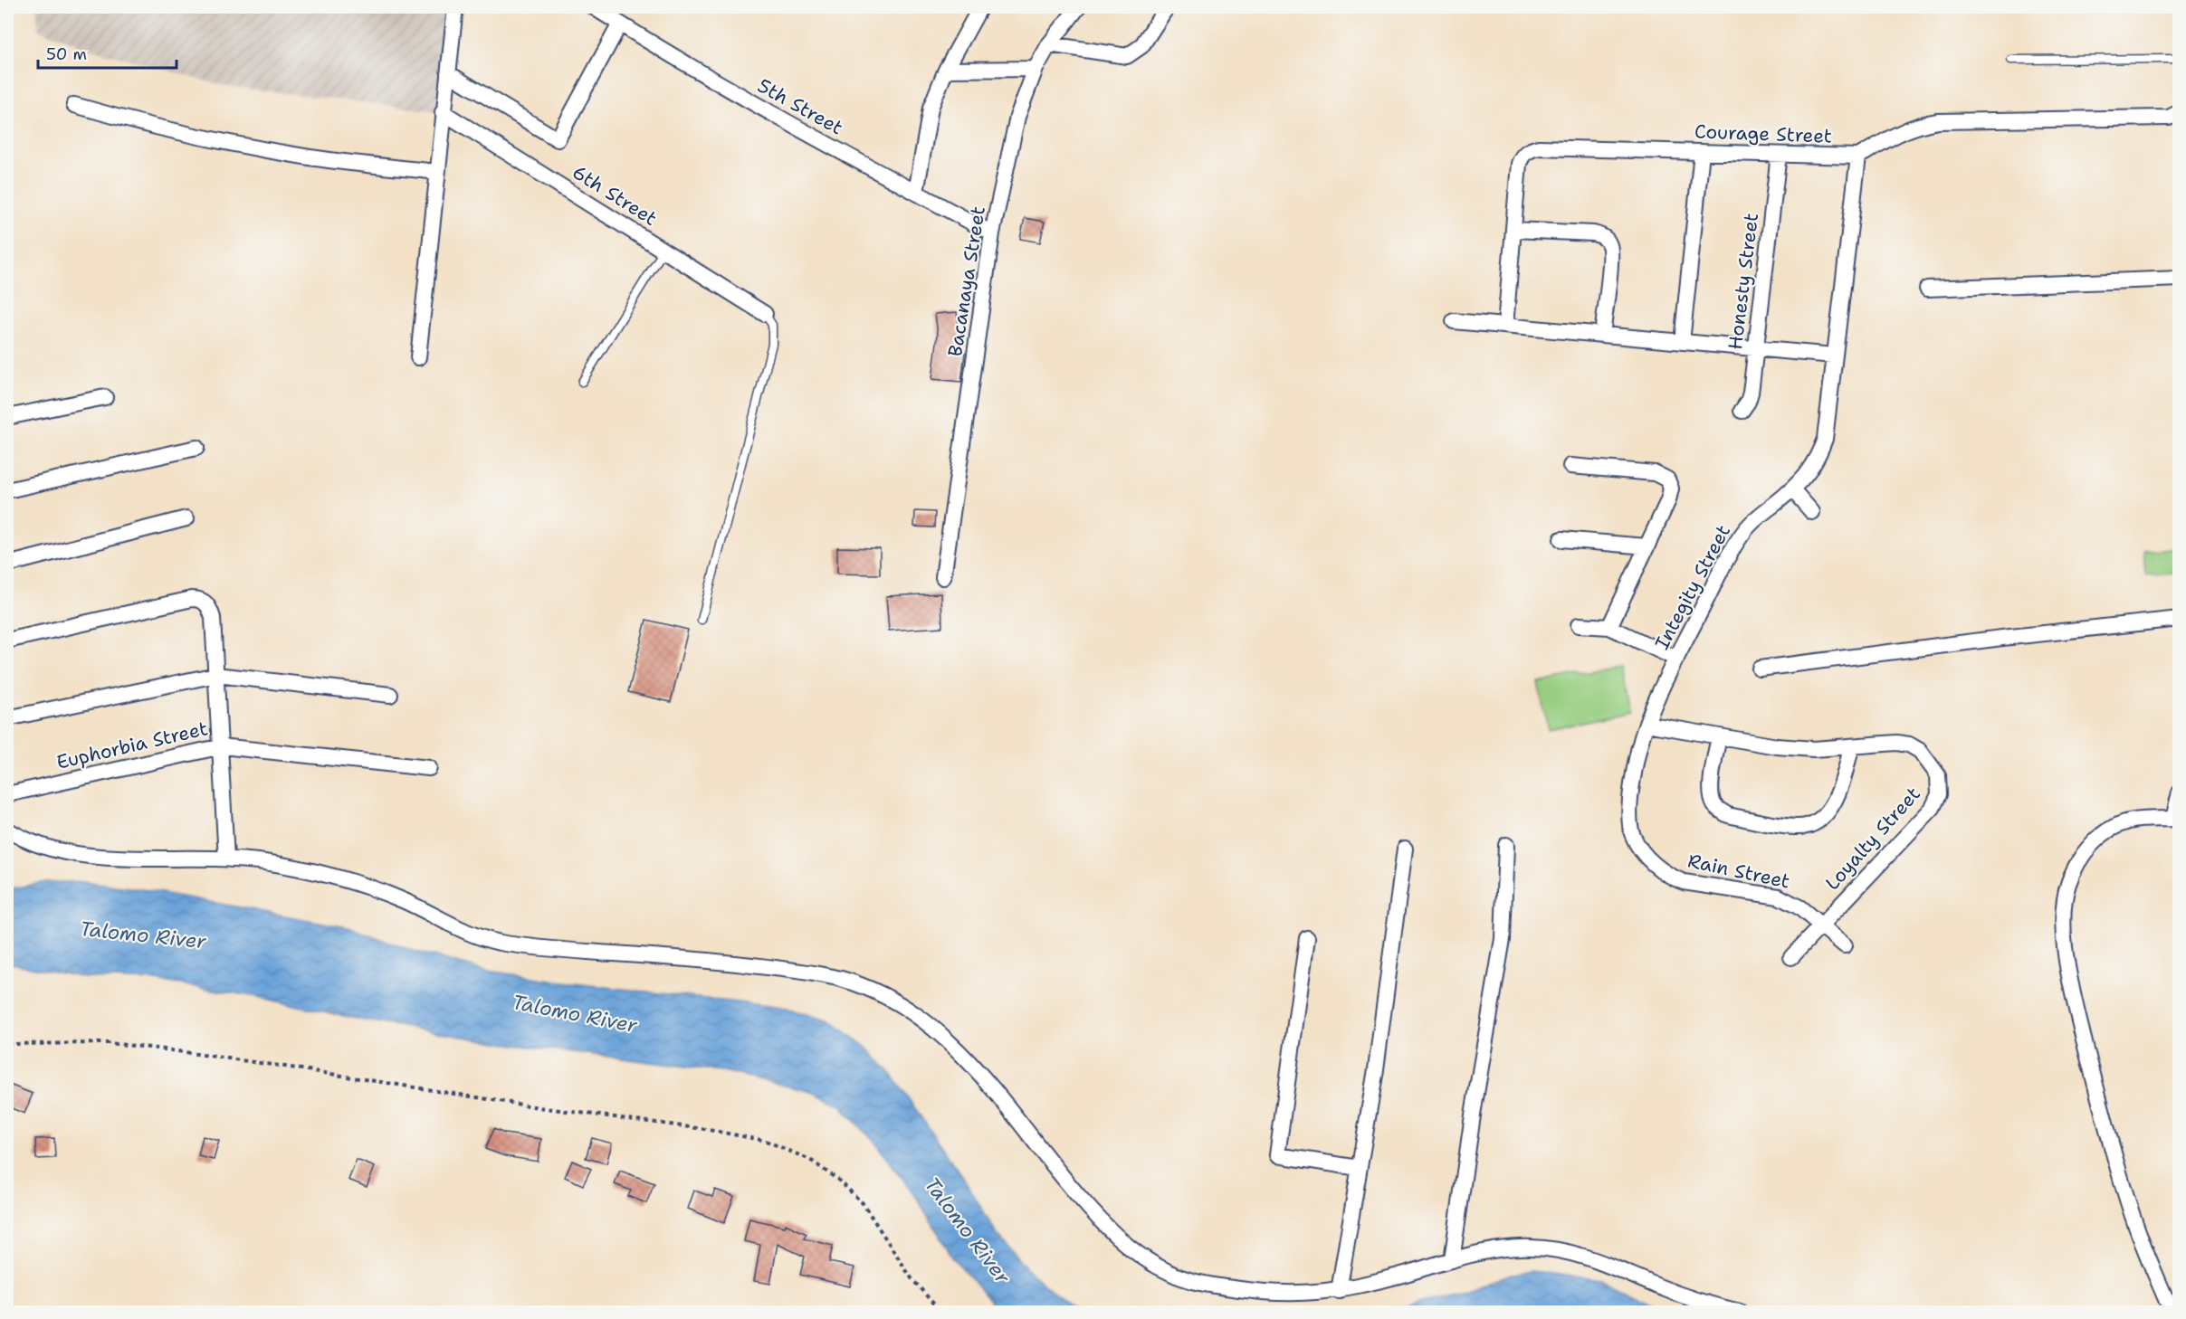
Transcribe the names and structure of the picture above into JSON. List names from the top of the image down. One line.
{"streets":{"street":["5th Street","Courage Street","6th Street","Bacanaya Street","Honesty Street","Integity Street","Euphorbia Street","Loyalty Street","Rain Street"]},"crossings":[["5th Street","Bacanaya Street"],["Courage Street","Honesty Street"],["Courage Street","Integity Street"],["Integity Street","Loyalty Street"],["Integity Street","Rain Street"],["Loyalty Street","Rain Street"]],"water":["Talomo River"],"scale_bar":"50 m"}
